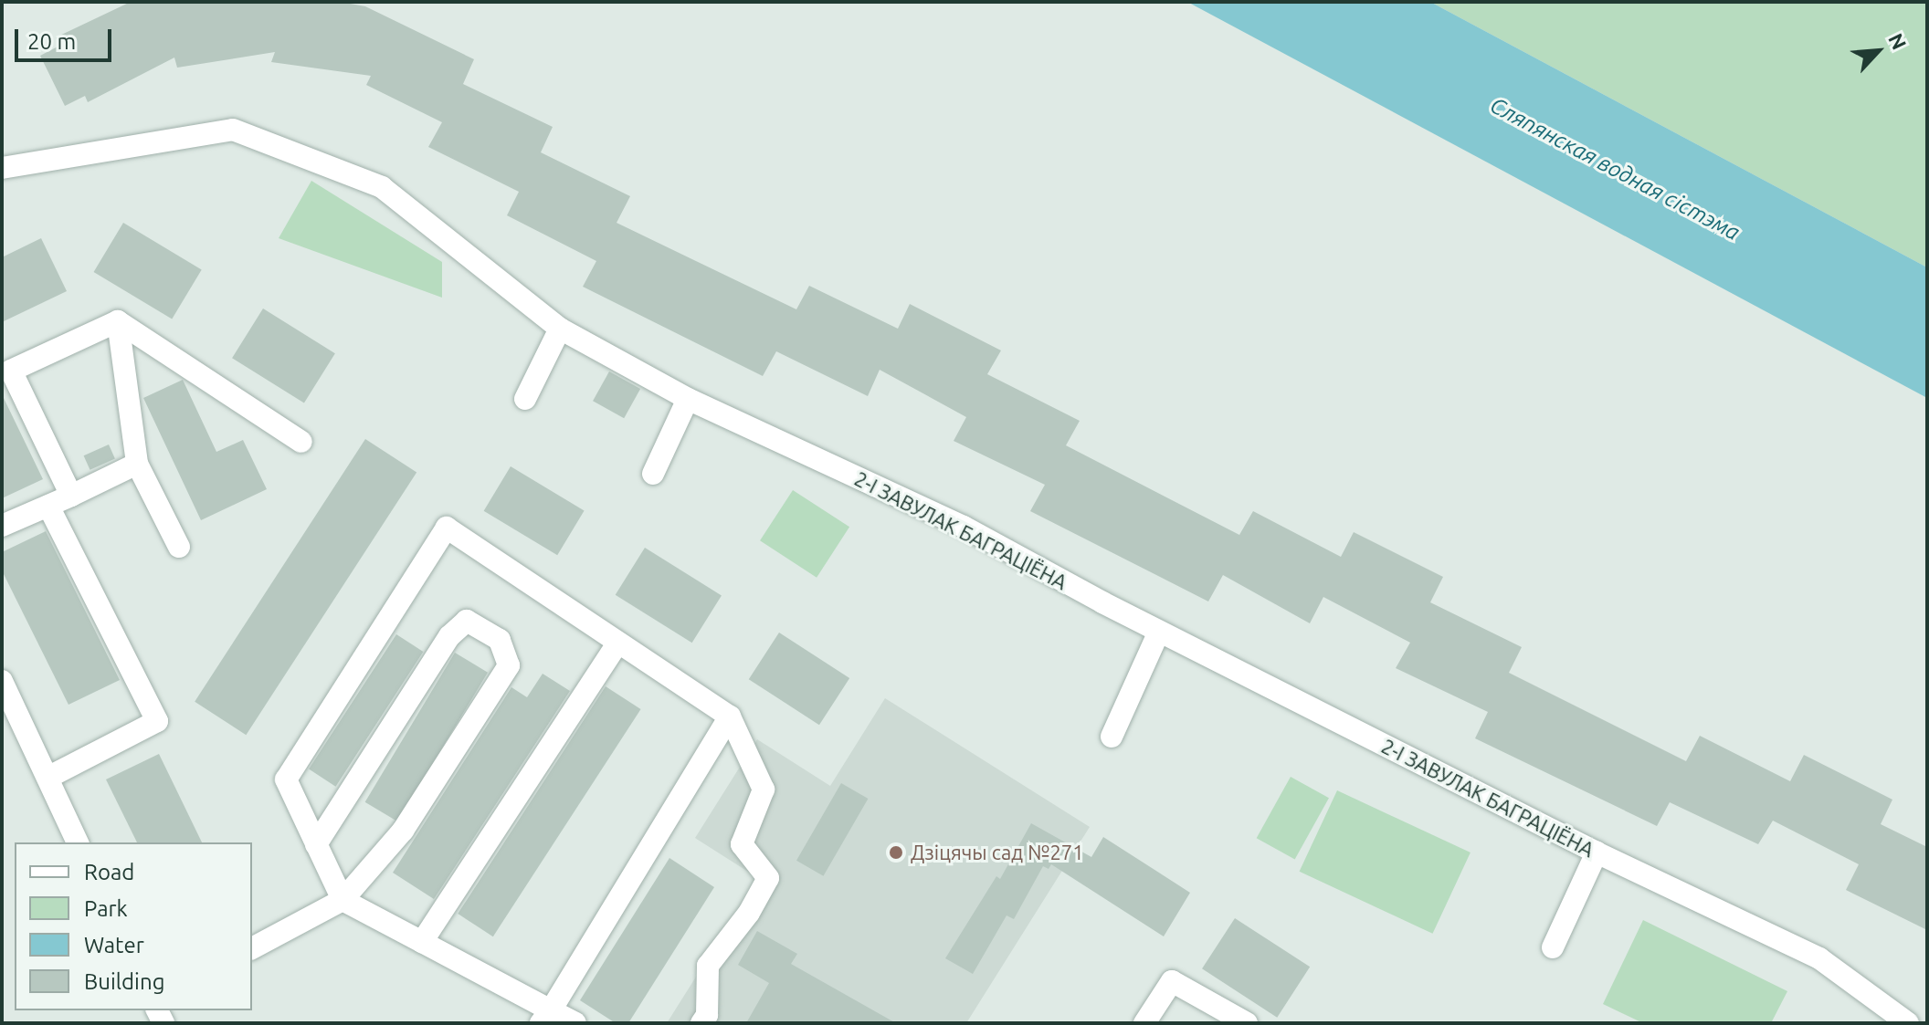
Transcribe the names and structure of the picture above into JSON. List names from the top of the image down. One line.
{"streets":{"street":["2-І ЗАВУЛАК БАГРАЦІЁНА"]},"water":["Сляпянская водная сістэма"],"places":["Дзіцячы сад №271"],"legend":["Road","Park","Water","Building"],"scale_bar":"20 m","north":"top right"}
